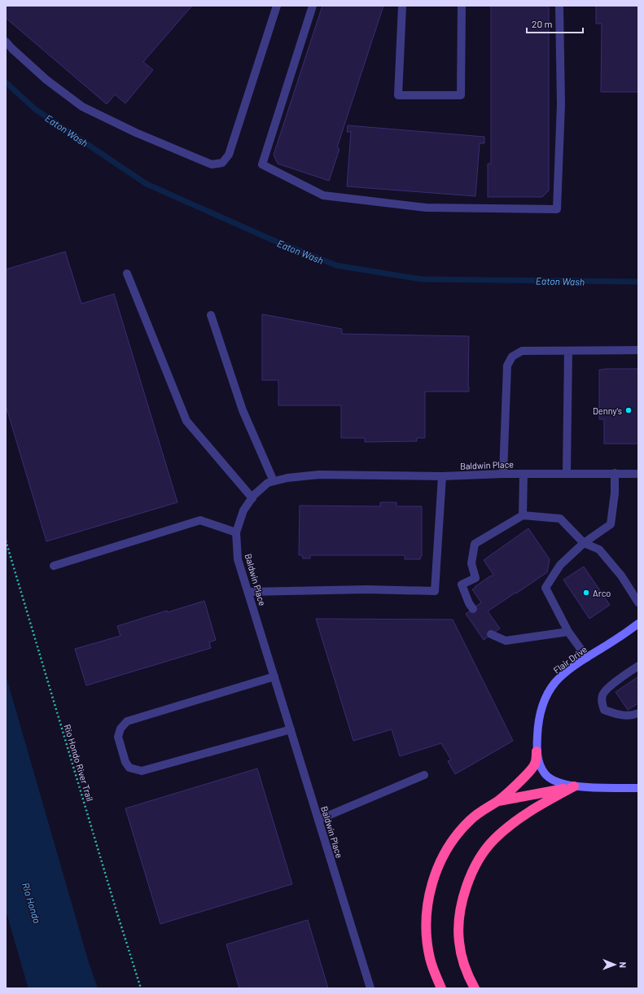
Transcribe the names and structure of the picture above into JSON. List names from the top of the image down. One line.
{"streets":{"street":["Baldwin Place","Flair Drive"],"path":["Rio Hondo River Trail"]},"water":["Eaton Wash","Rio Hondo"],"places":["Denny's","Arco"],"scale_bar":"20 m","north":"right"}
